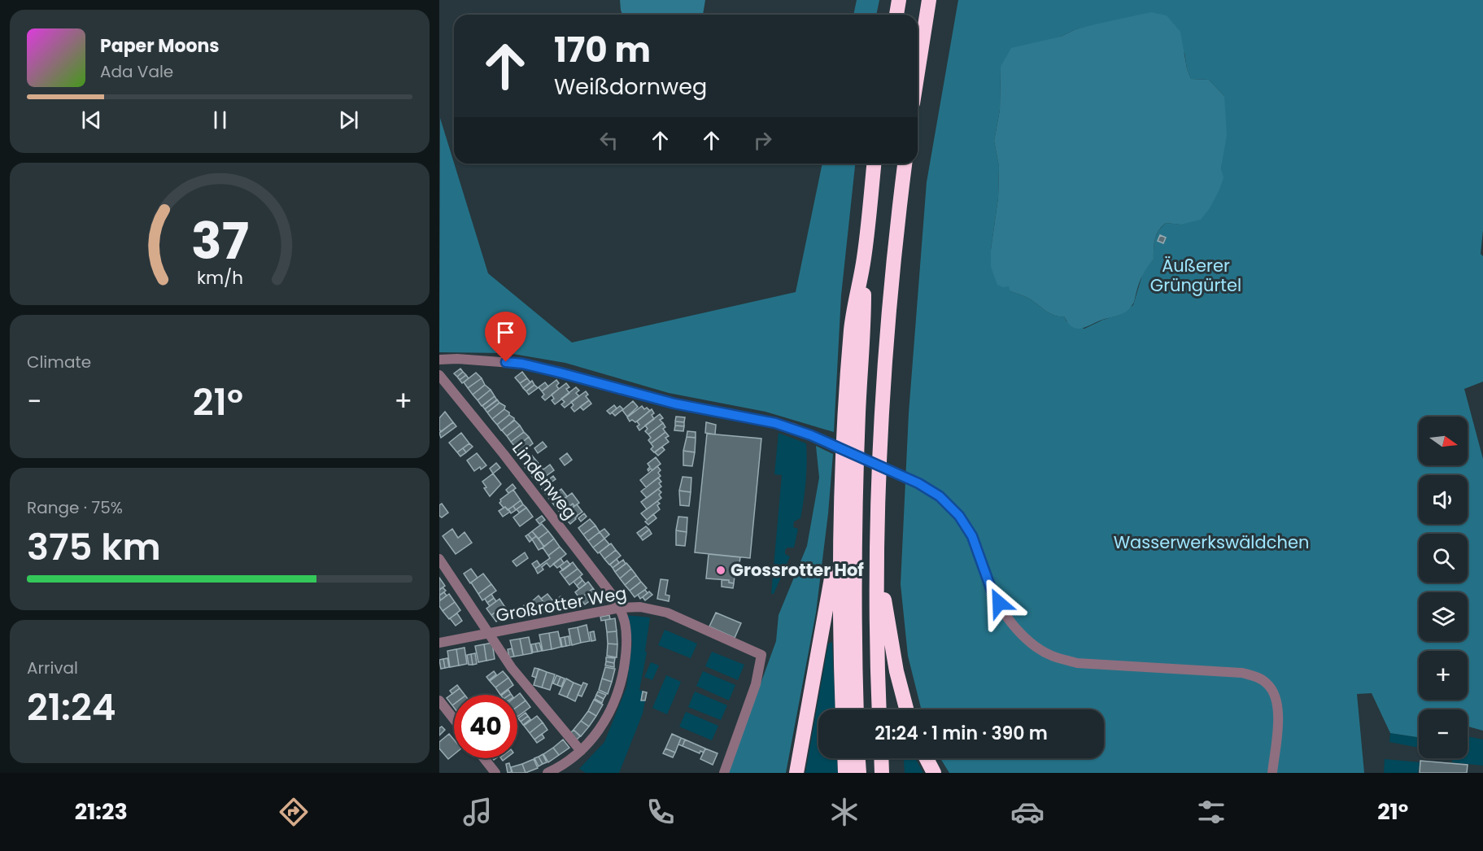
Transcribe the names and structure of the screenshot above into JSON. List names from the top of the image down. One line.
{"streets":{"street":["Lindenweg","Großrotter Weg"]},"crossings":[["Lindenweg","Großrotter Weg"]],"parks":["Äußerer Grüngürtel","Wasserwerkswäldchen"],"places":["Grossrotter Hof"],"north":"right","page":{"turn":["170 m","Weißdornweg"],"song":["Paper Moons","Ada Vale"],"tile":["Climate",["Range · 75%","375 km"],["Arrival","21:24"]],"heat":["−","21°","+"],"map_buttons":["+","−"],"limit":"40","trip":"21:24 · 1 min · 390 m","tabs":["21:23","21°"],"gauge":["37","km/h"]}}
